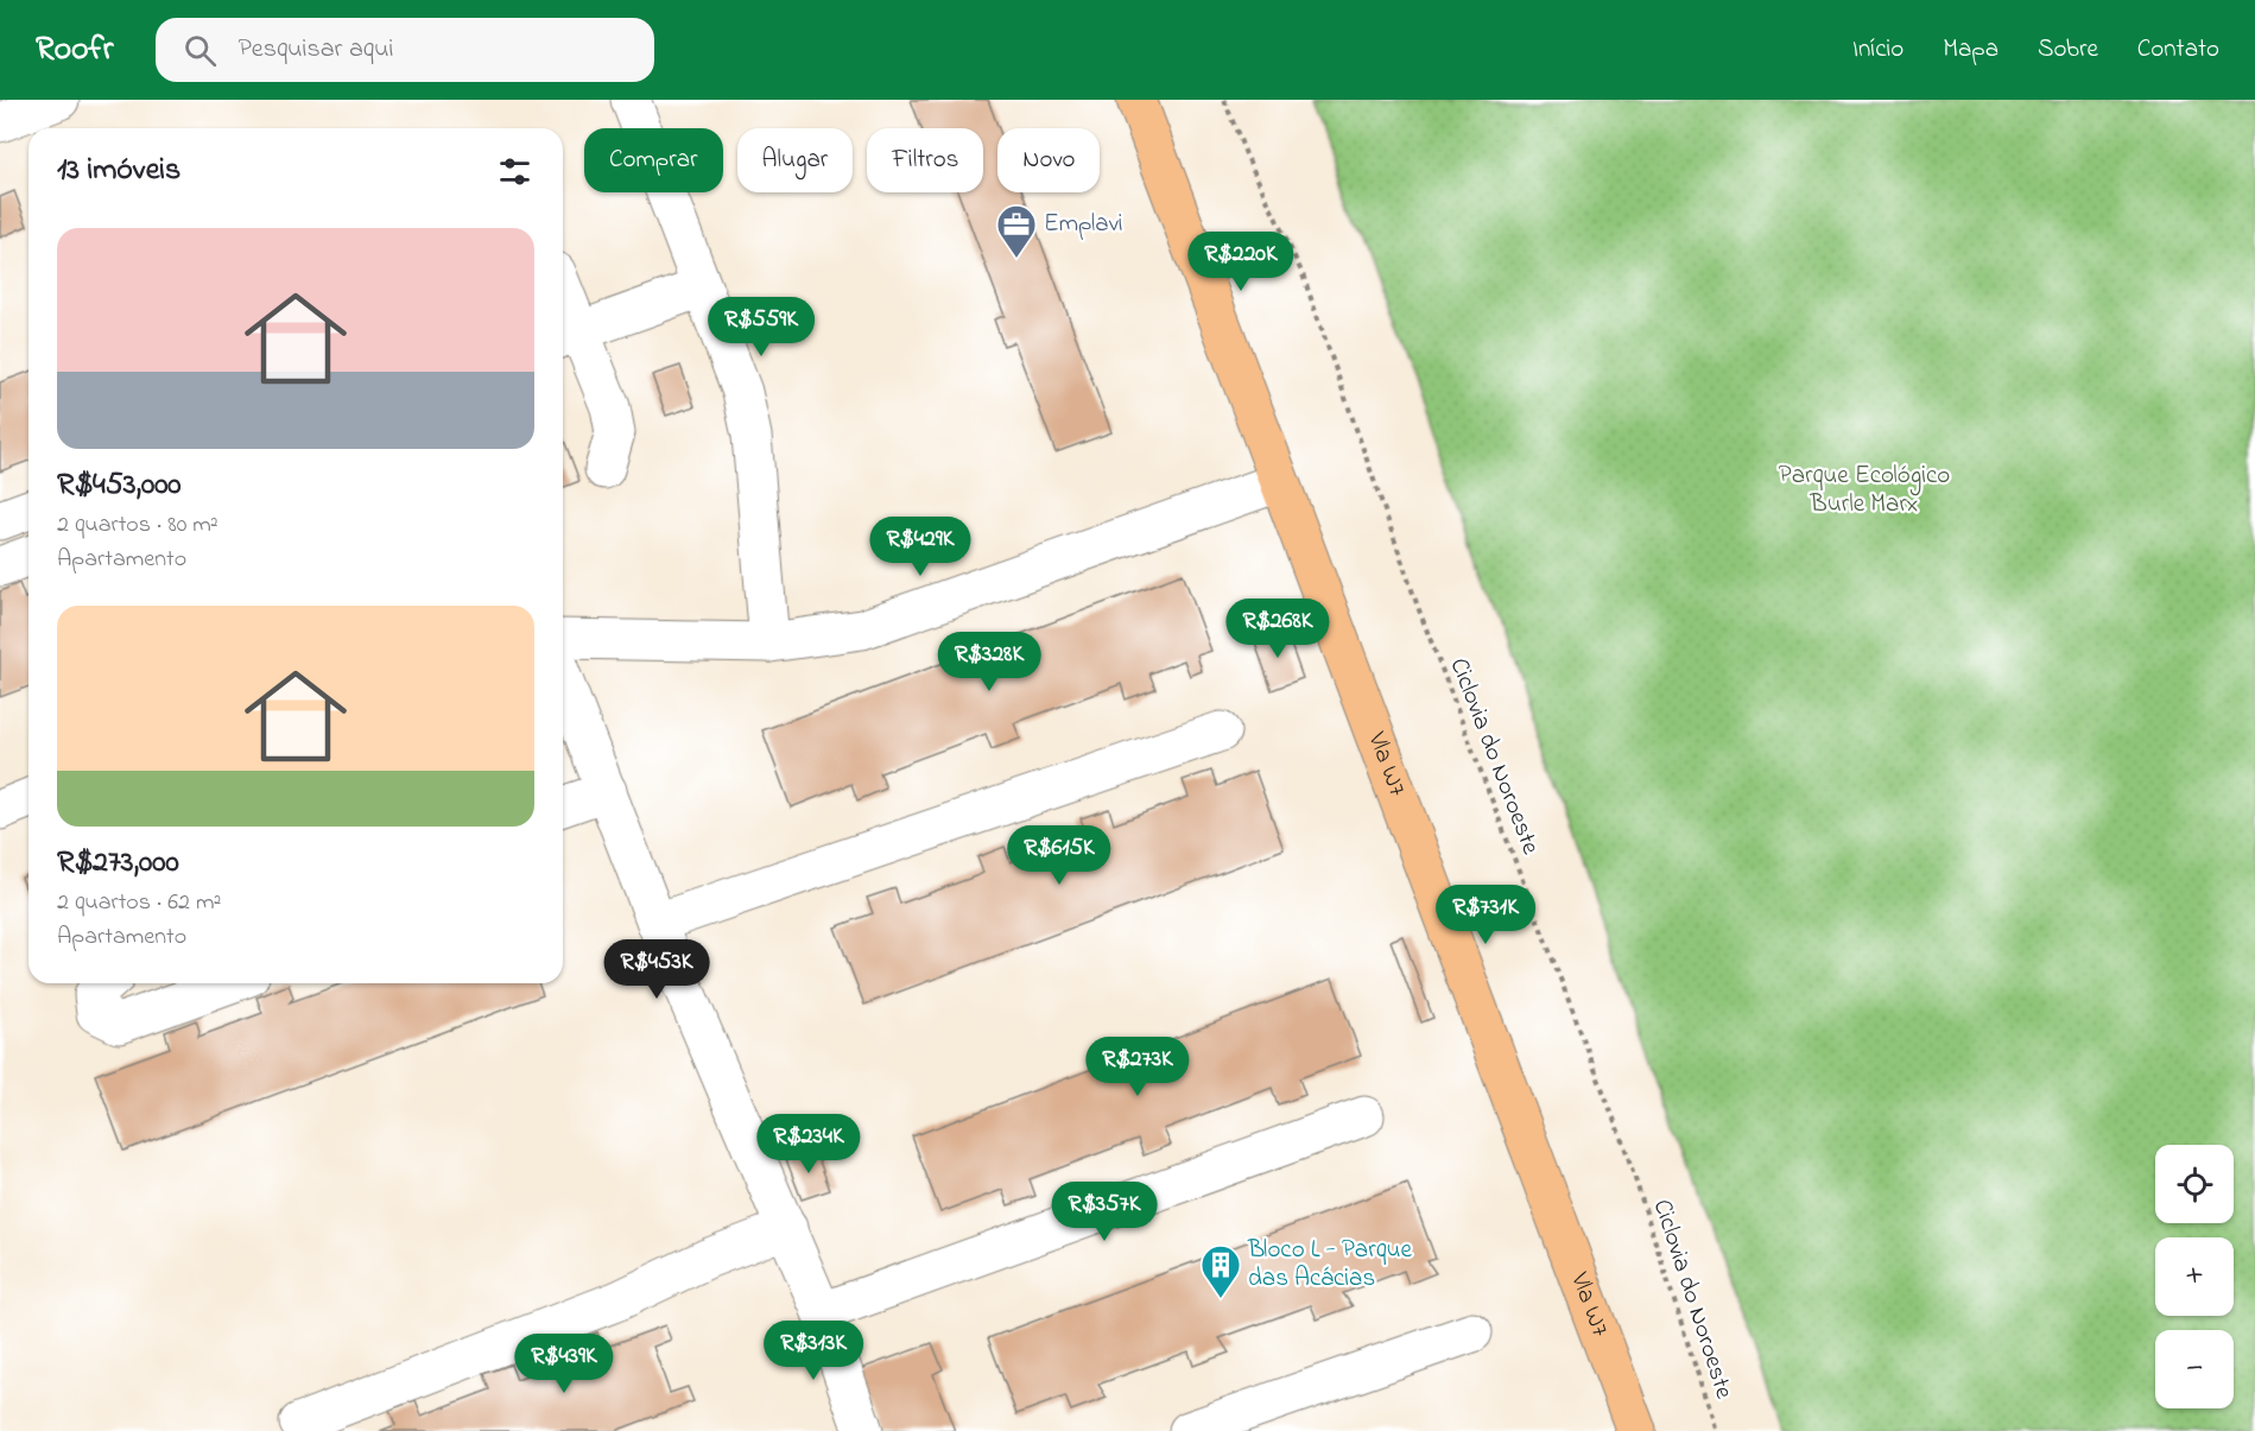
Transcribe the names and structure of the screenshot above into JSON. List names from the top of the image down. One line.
{"streets":{"main road":["Vla W7"],"path":["Ciclovia do Noroeste"]},"parks":["Parque Ecológico Burle Marx"],"places":{"office":["Emplavi"],"building":["Bloco L - Parque das Acácias"]},"page":{"header":"Roofr","search":"Pesquisar aqui","nav":["Início","Mapa","Sobre","Contato"],"chip":["Comprar","Alugar","Filtros","Novo"],"heading":"13 imóveis","list":[{"name":"R$453,000","note":"2 quartos · 80 m² · Apartamento"},{"name":"R$273,000","note":"2 quartos · 62 m² · Apartamento"}],"price":["R$220K","R$559K","R$429K","R$268K","R$328K","R$615K","R$731K","R$453K","R$273K","R$234K","R$357K","R$313K","R$439K"],"map_buttons":["+","−"]}}
